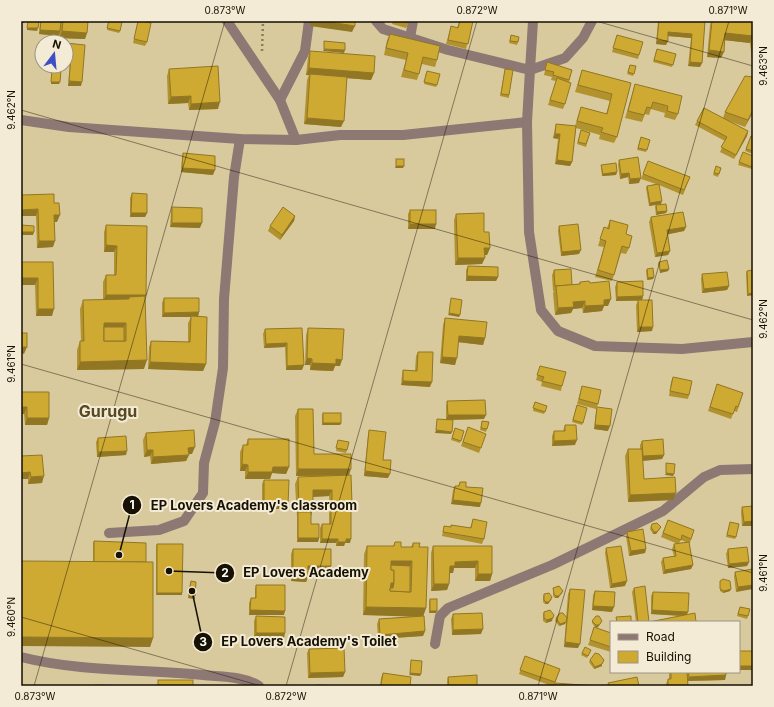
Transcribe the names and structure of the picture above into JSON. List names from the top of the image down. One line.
{"districts":["Gurugu"],"places":["EP Lovers Academy's classroom","EP Lovers Academy","EP Lovers Academy's Toilet"],"legend":["Road","Building"],"north":"top","coordinates":["0.873°W","0.872°W","0.871°W","9.463°N","9.462°N","9.461°N","9.460°N"]}
